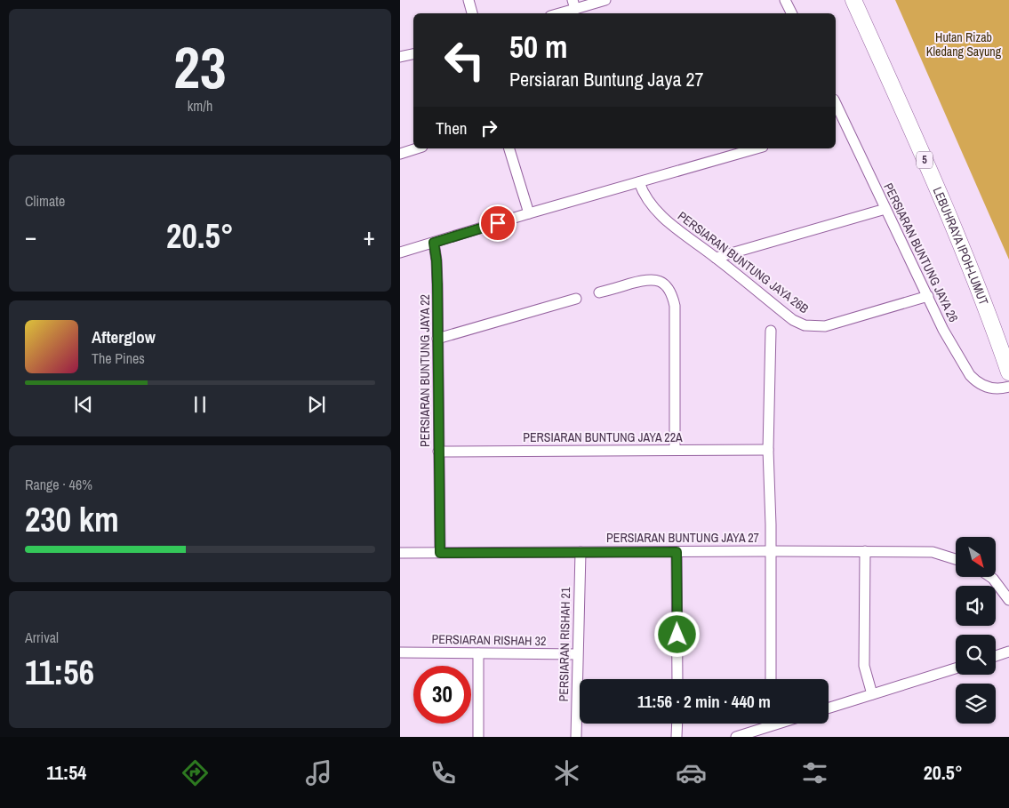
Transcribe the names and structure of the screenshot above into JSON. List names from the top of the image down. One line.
{"streets":{"highway":["5","LEBUHRAYA IPOH-LUMUT"],"street":["PERSIARAN BUNTUNG JAYA 26","PERSIARAN BUNTUNG JAYA 26B","PERSIARAN BUNTUNG JAYA 22","PERSIARAN BUNTUNG JAYA 22A","PERSIARAN BUNTUNG JAYA 27","PERSIARAN RISHAH 32","PERSIARAN RISHAH 21"]},"crossings":[["PERSIARAN BUNTUNG JAYA 26","PERSIARAN BUNTUNG JAYA 26B"],["PERSIARAN BUNTUNG JAYA 22","PERSIARAN BUNTUNG JAYA 22A"],["PERSIARAN BUNTUNG JAYA 22","PERSIARAN BUNTUNG JAYA 27"],["PERSIARAN BUNTUNG JAYA 27","PERSIARAN RISHAH 21"],["PERSIARAN RISHAH 32","PERSIARAN RISHAH 21"]],"parks":["Hutan Rizab Kledang Sayung"],"north":"bottom right","page":{"tile":[["23","km/h"],"Climate",["Range · 46%","230 km"],["Arrival","11:56"]],"turn":["50 m","Persiaran Buntung Jaya 27"],"then":"Then","heat":["−","20.5°","+"],"song":["Afterglow","The Pines"],"limit":"30","trip":"11:56 · 2 min · 440 m","tabs":["11:54","20.5°"]}}
